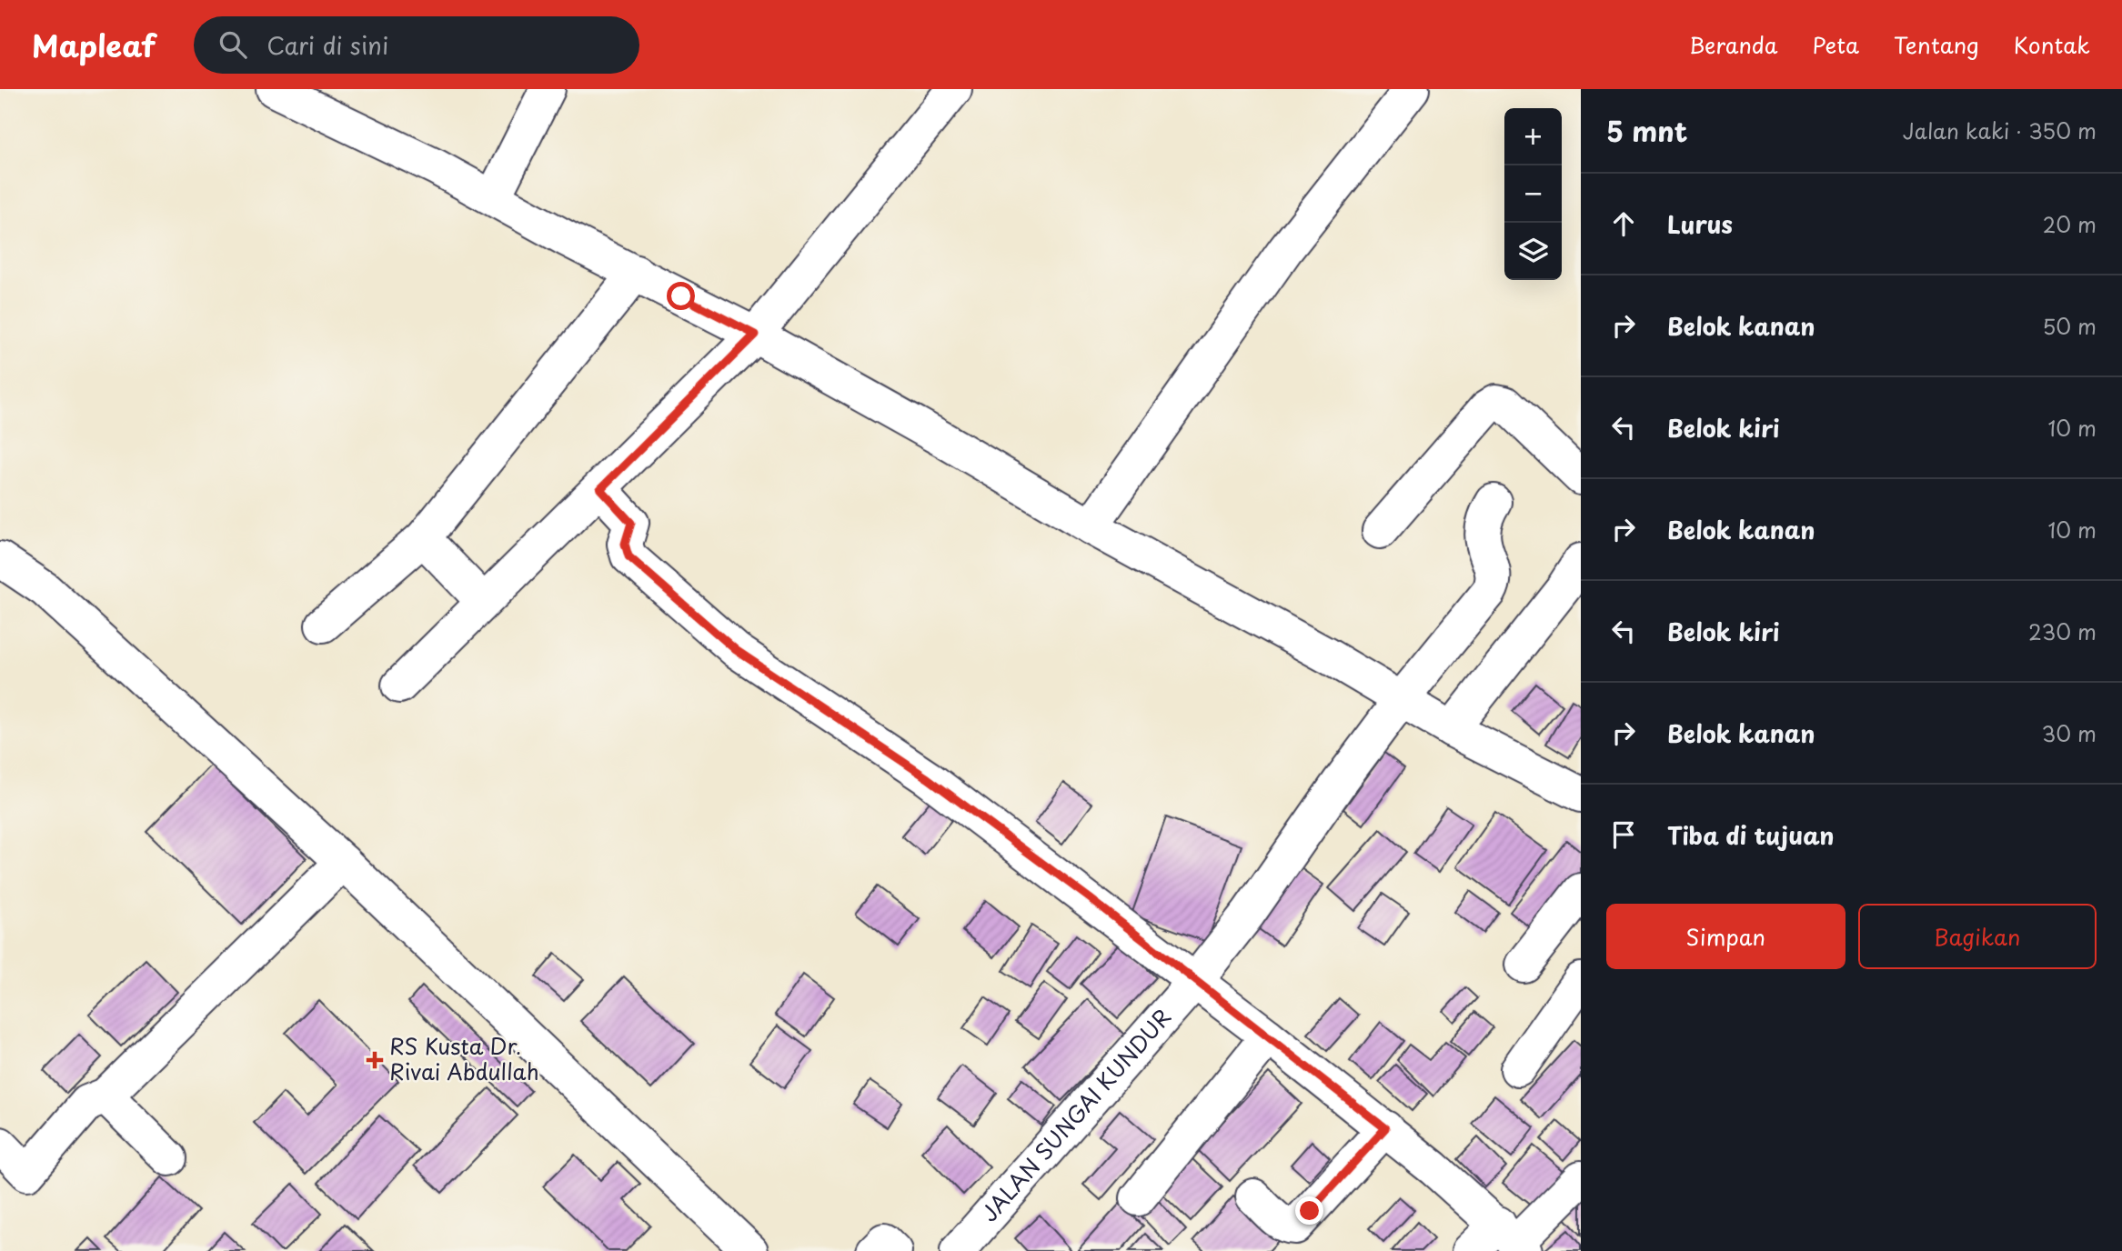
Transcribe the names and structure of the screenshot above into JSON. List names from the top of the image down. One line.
{"streets":{"street":["JALAN SUNGAI KUNDUR"]},"places":{"health":["RS Kusta Dr. Rivai Abdullah"]},"page":{"header":"Mapleaf","search":"Cari di sini","nav":["Beranda","Peta","Tentang","Kontak"],"heading":["5 mnt","Jalan kaki · 350 m"],"map_buttons":["+","−"],"list":[["Lurus","20 m"],["Belok kanan","50 m"],["Belok kiri","10 m"],["Belok kanan","10 m"],["Belok kiri","230 m"],["Belok kanan","30 m"],"Tiba di tujuan"],"buttons":["Simpan","Bagikan"]}}
